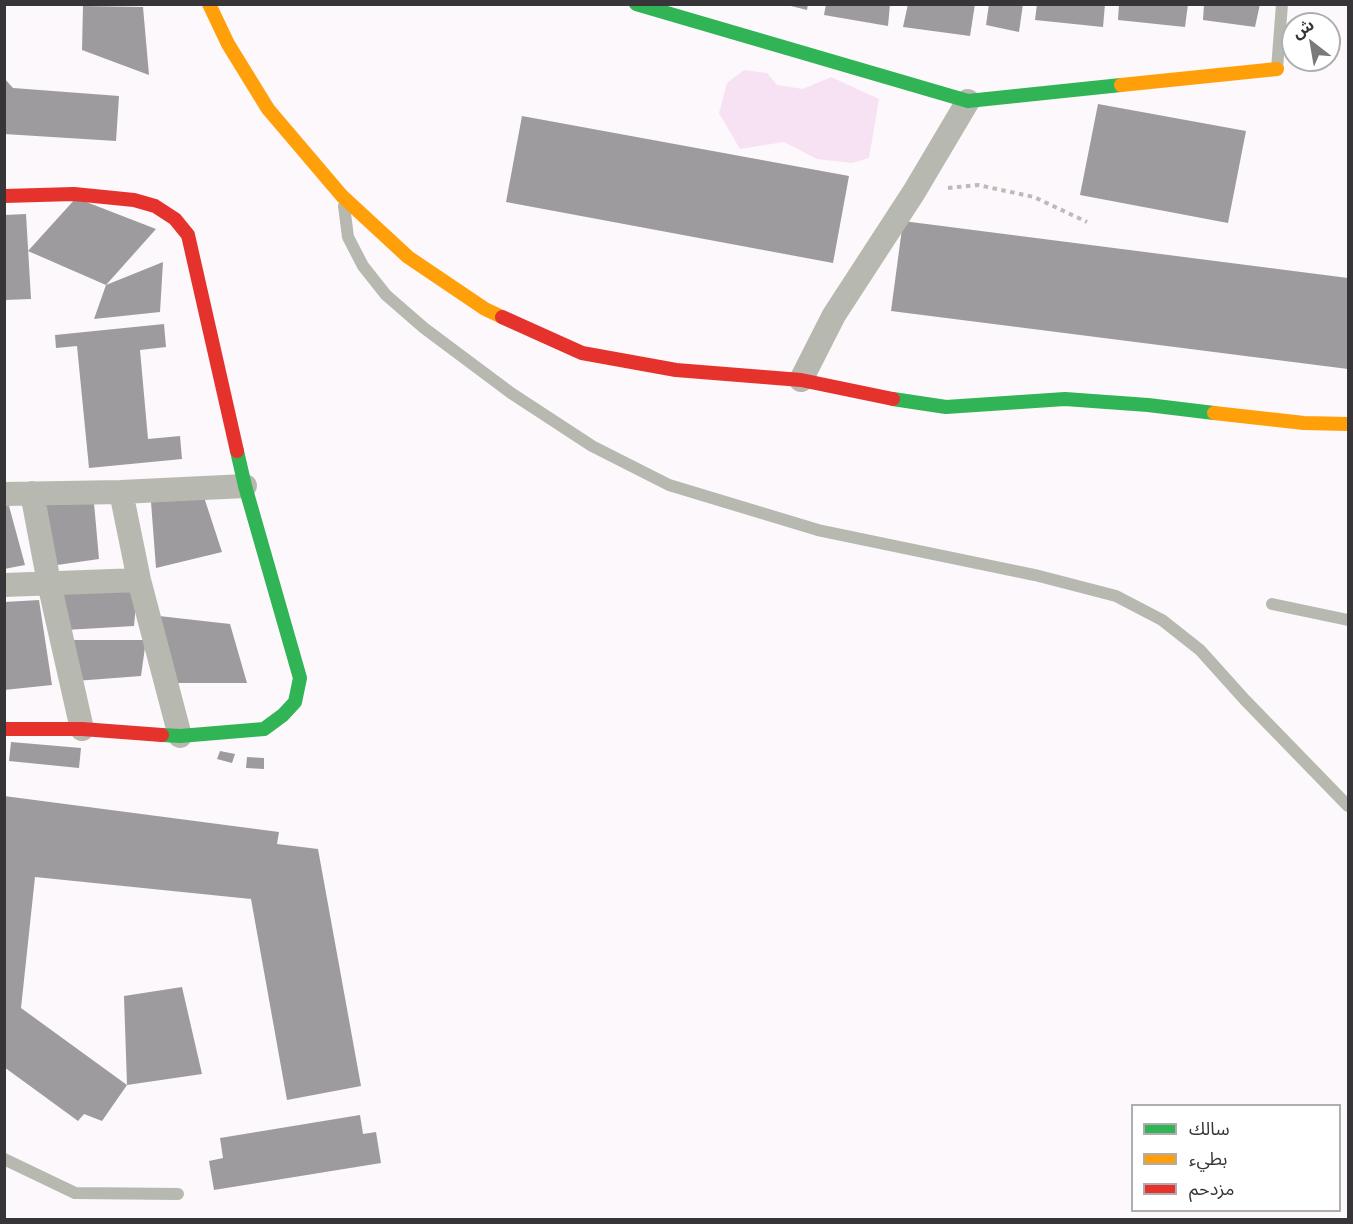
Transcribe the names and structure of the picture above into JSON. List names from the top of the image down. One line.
{"legend":["سالك","بطيء","مزدحم"],"north":"top left"}
